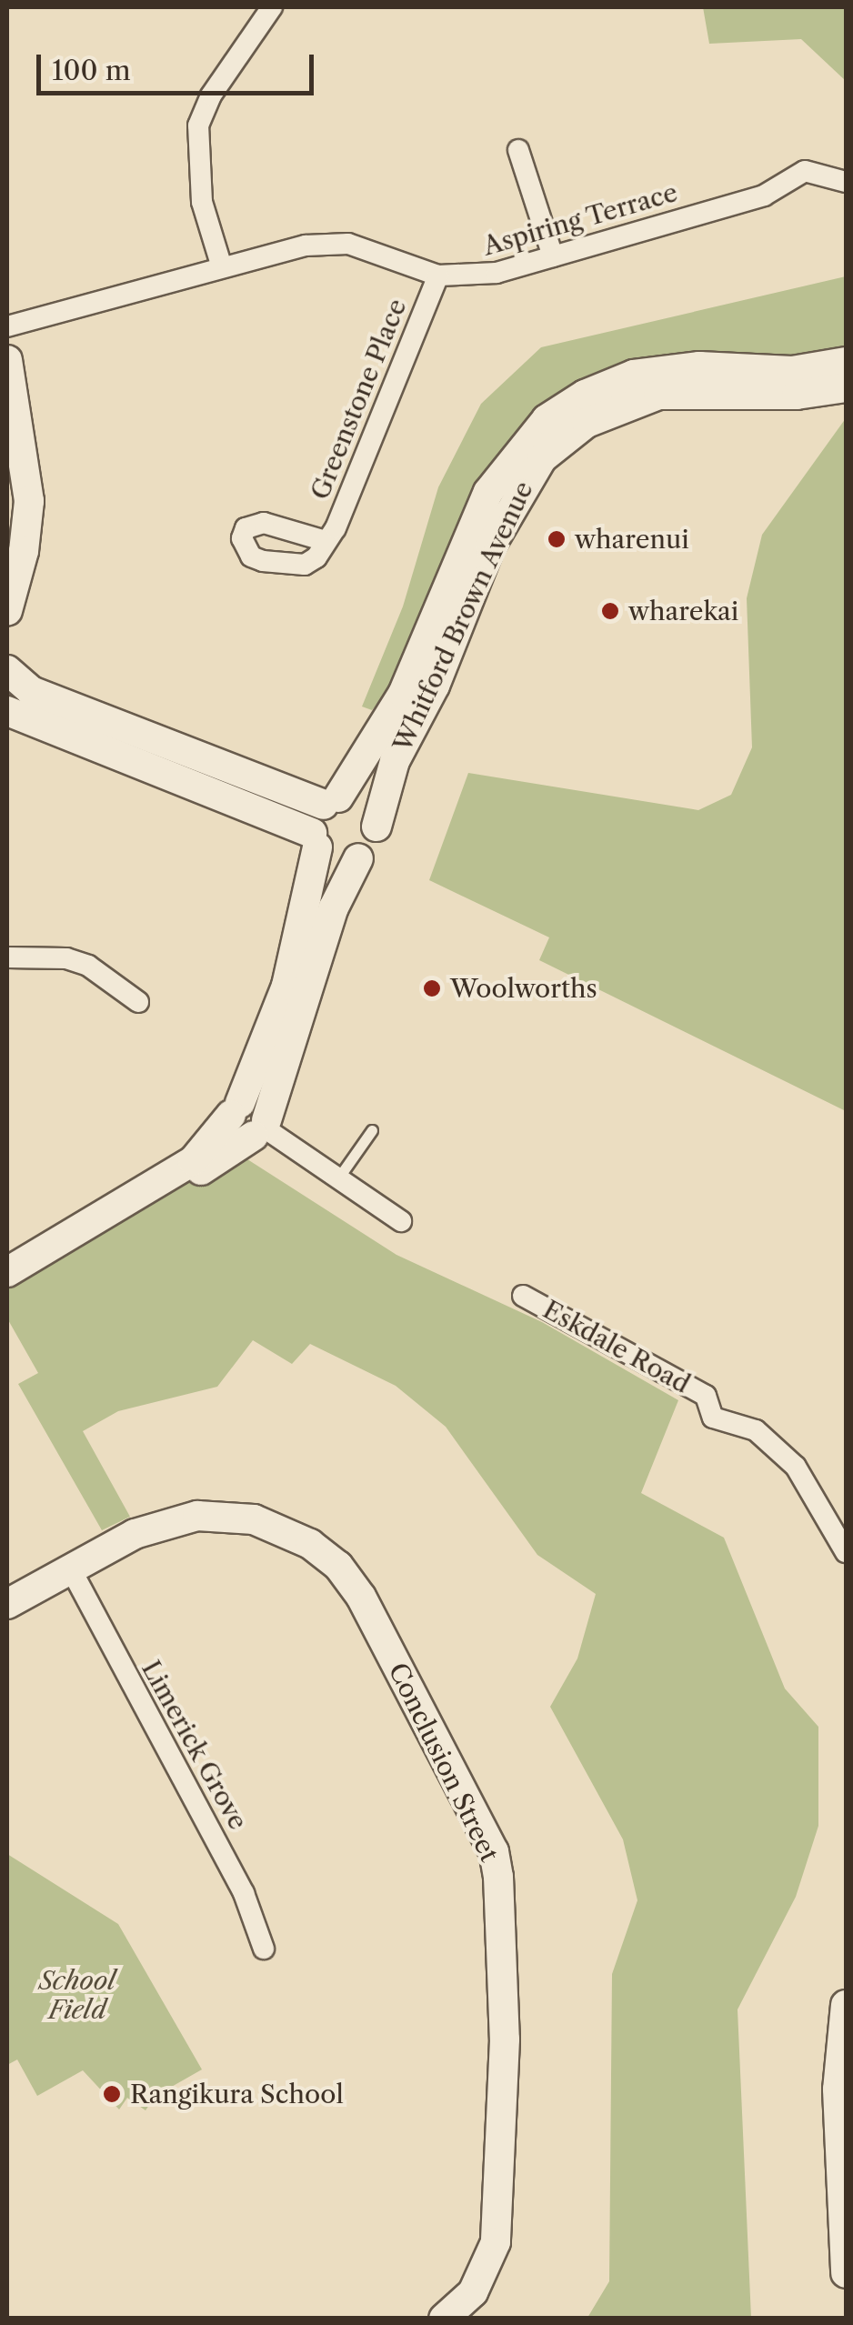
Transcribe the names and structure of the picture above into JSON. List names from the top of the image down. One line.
{"streets":{"main road":["Whitford Brown Avenue","Conclusion Street"],"street":["Aspiring Terrace","Greenstone Place","Eskdale Road","Limerick Grove"]},"crossings":[["Aspiring Terrace","Greenstone Place"],["Limerick Grove","Conclusion Street"]],"parks":["School Field"],"places":["wharenui","wharekai","Woolworths","Rangikura School"],"scale_bar":"100 m"}
